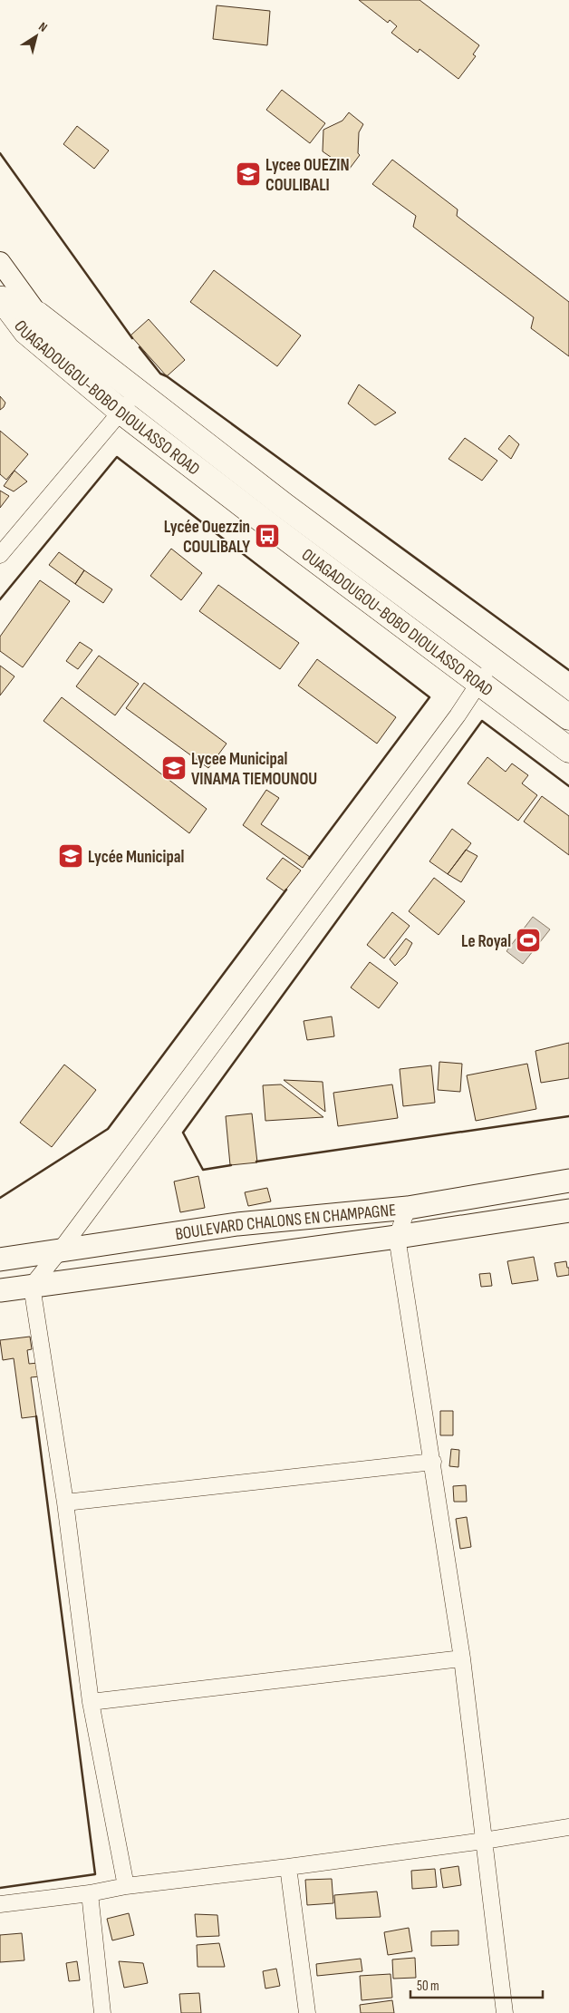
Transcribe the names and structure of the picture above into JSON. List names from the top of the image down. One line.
{"streets":{"highway":["OUAGADOUGOU-BOBO DIOULASSO ROAD"],"main road":["BOULEVARD CHALONS EN CHAMPAGNE"]},"places":{"school or university":["Lycee OUEZIN COULIBALI","Lycee Municipal VINAMA TIEMOUNOU","Lycée Municipal"],"bus stop":["Lycée Ouezzin COULIBALY"],"sports":["Le Royal"]},"scale_bar":"50 m","north":"top right"}
